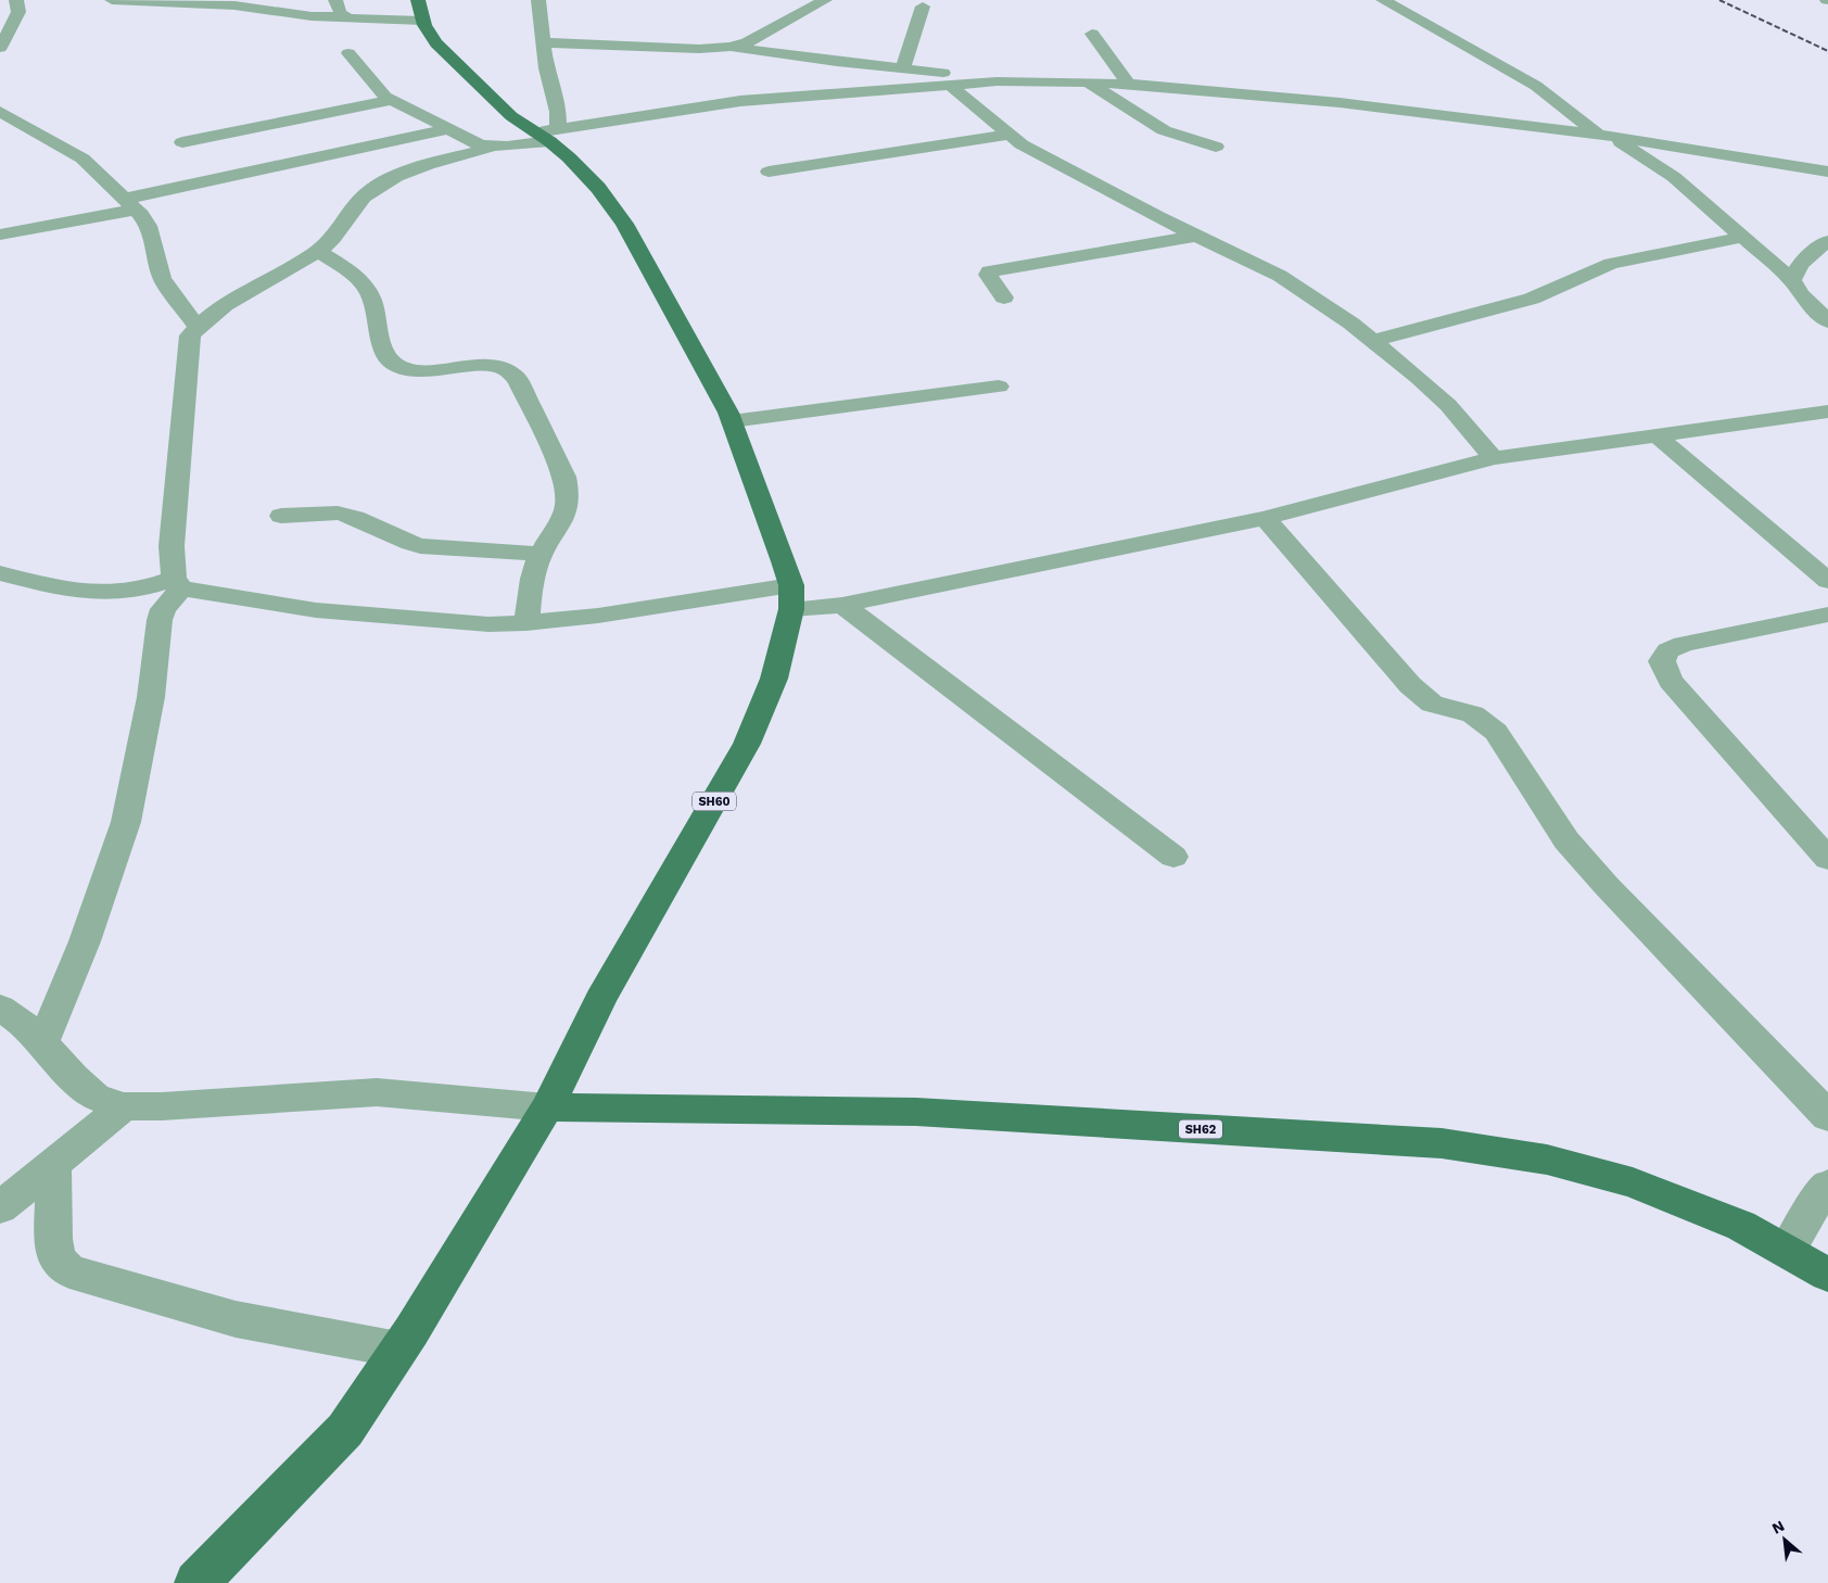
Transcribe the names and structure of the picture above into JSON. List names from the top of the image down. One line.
{"streets":{"main road":["SH60","SH62"]},"crossings":[["SH60","SH62"]],"north":"top left"}
